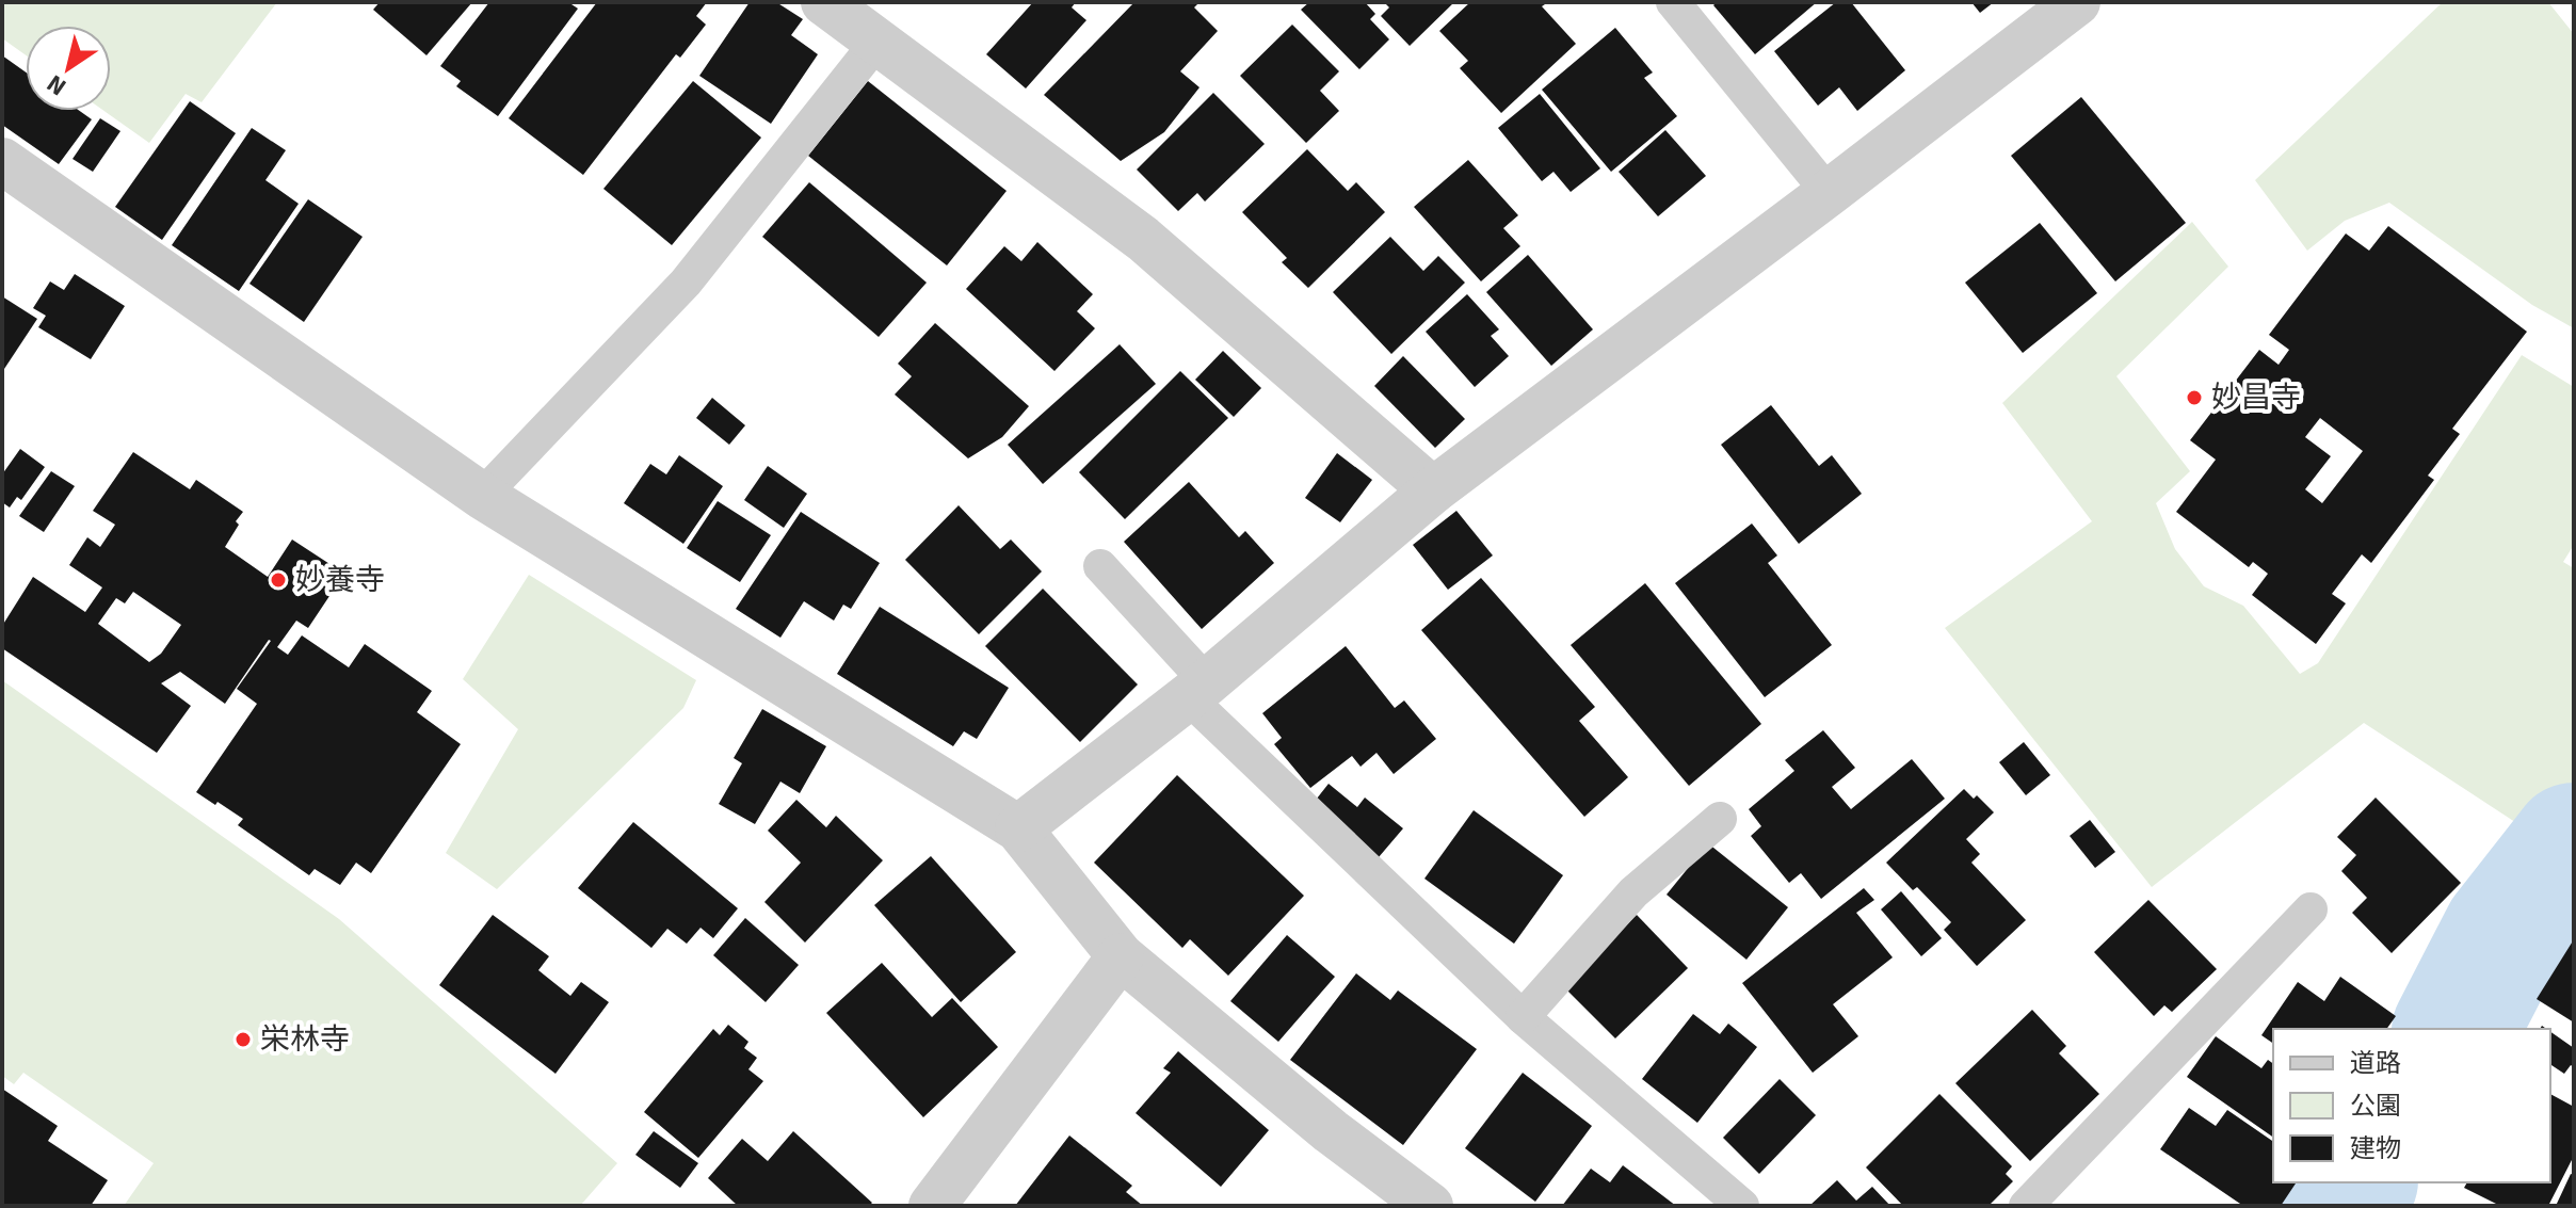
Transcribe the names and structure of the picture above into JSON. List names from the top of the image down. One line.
{"places":["妙昌寺","妙養寺","栄林寺"],"legend":["道路","公園","建物"],"north":"bottom left"}
